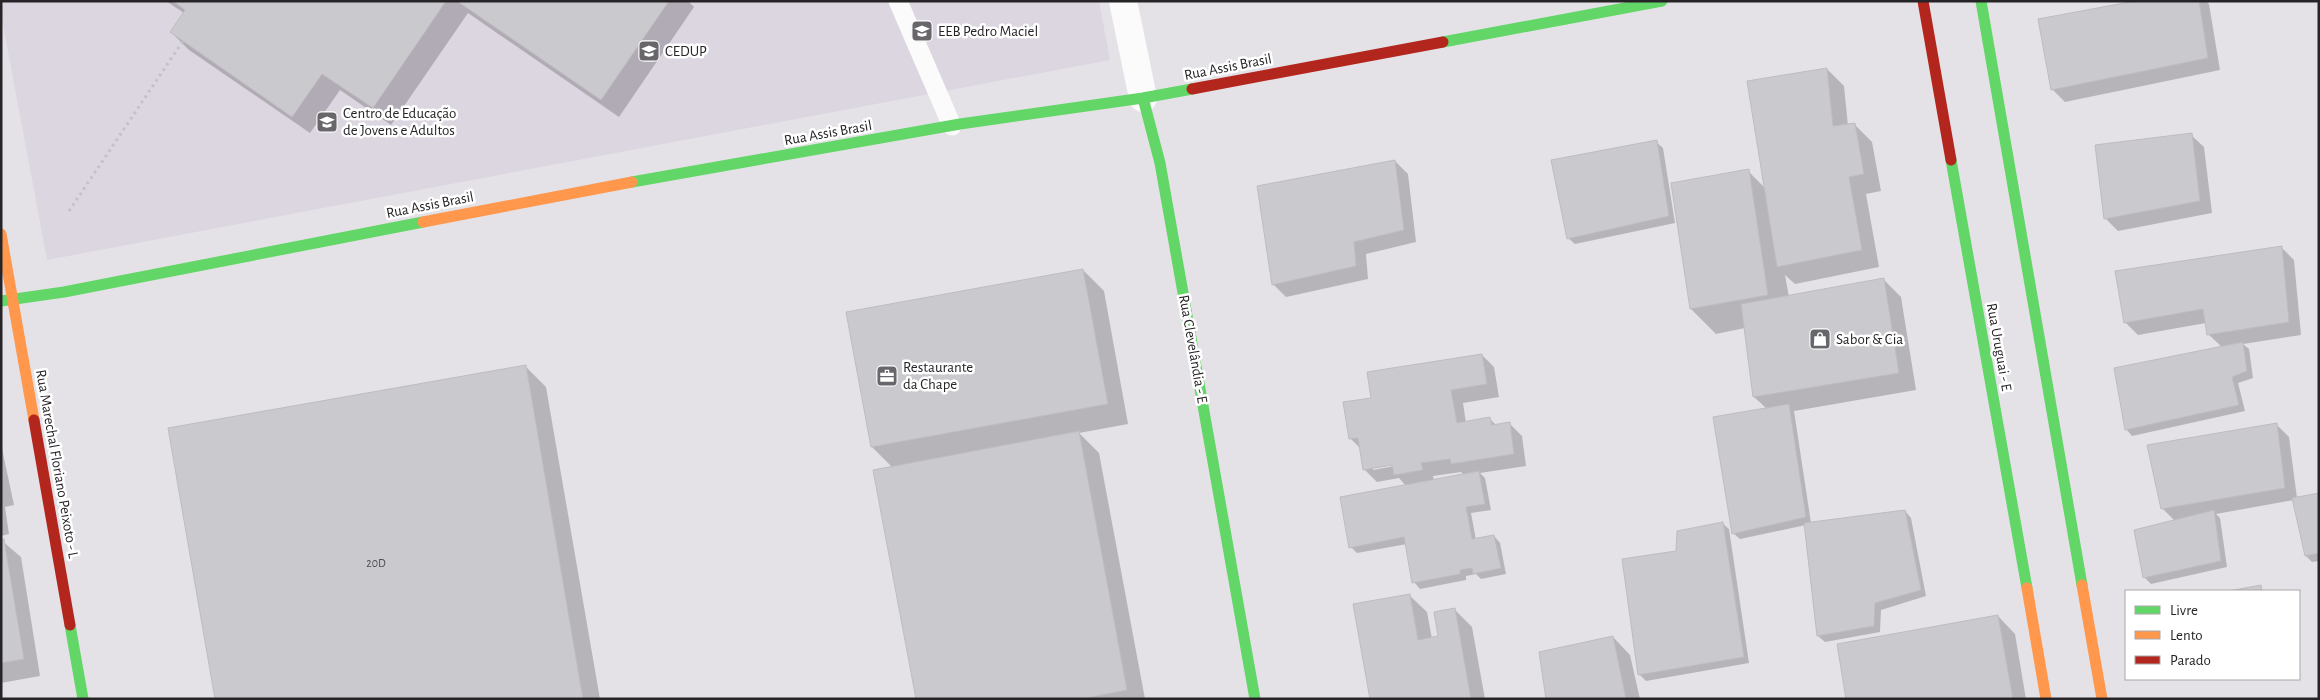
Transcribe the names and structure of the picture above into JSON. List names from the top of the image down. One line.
{"streets":{"street":["Rua Assis Brasil","Rua Uruguai - E","Rua Clevelândia - E","Rua Marechal Floriano Peixoto - L"]},"crossings":[["Rua Assis Brasil","Rua Clevelândia - E"],["Rua Assis Brasil","Rua Marechal Floriano Peixoto - L"]],"places":{"school or university":["EEB Pedro Maciel","CEDUP","Centro de Educação de Jovens e Adultos"],"shop":["Sabor & Cia"],"office":["Restaurante da Chape"]},"house_numbers":["20D"],"legend":["Livre","Lento","Parado"]}
